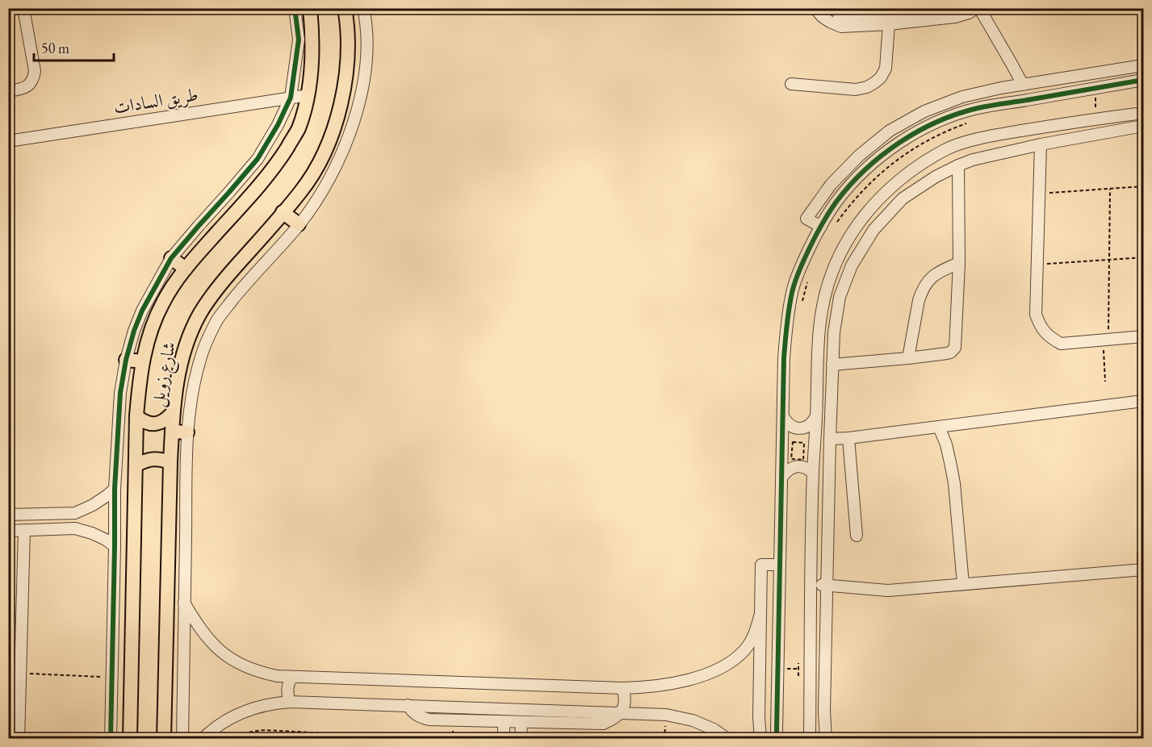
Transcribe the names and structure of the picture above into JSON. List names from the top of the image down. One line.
{"streets":{"main road":["شارع زويل"],"street":["طريق السادات"]},"crossings":[["طريق السادات","شارع زويل"]],"scale_bar":"50 m"}
